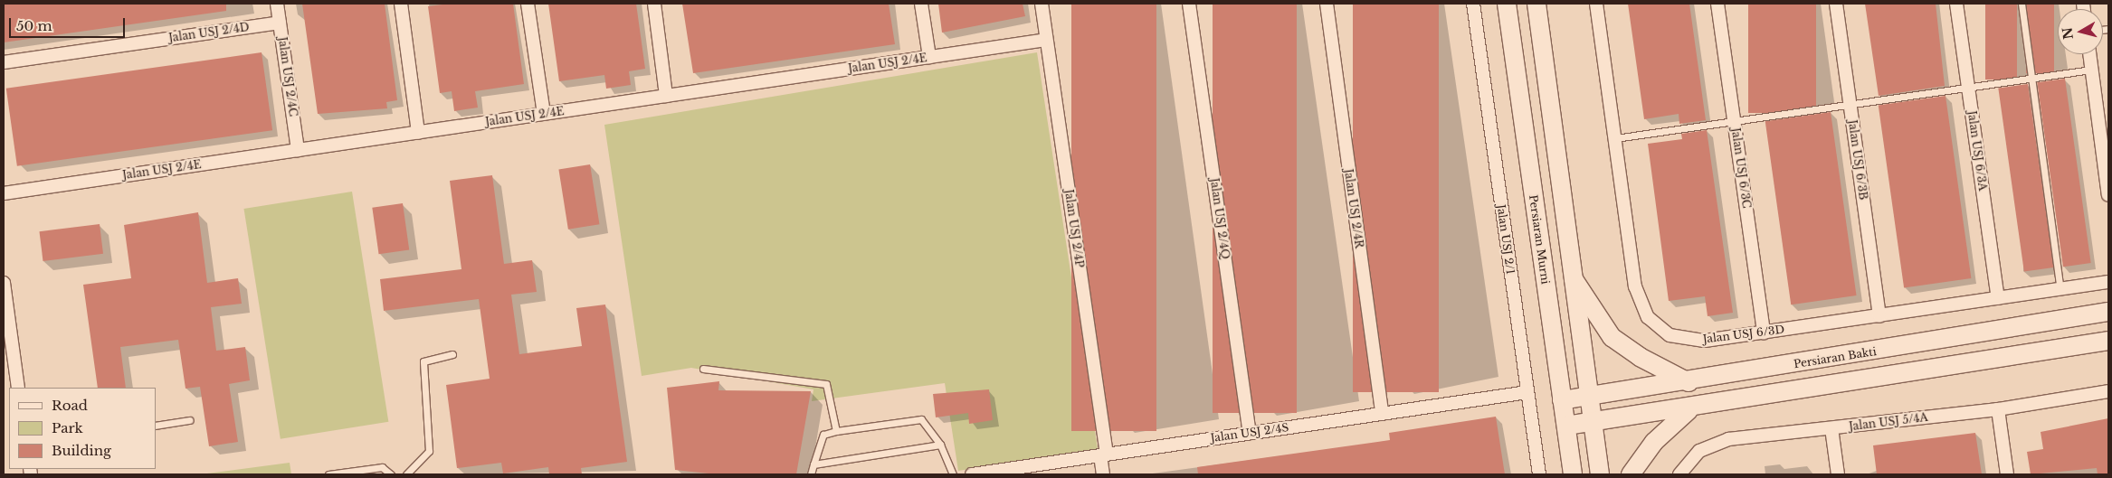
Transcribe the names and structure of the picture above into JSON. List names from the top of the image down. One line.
{"streets":{"main road":["Persiaran Murni","Persiaran Bakti"],"street":["Jalan USJ 2/4D","Jalan USJ 2/4E","Jalan USJ 2/4C","Jalan USJ 6/3A","Jalan USJ 6/3B","Jalan USJ 6/3C","Jalan USJ 2/4R","Jalan USJ 2/4Q","Jalan USJ 2/4P","Jalan USJ 2/1","Jalan USJ 6/3D","Jalan USJ 5/4A","Jalan USJ 2/4S"]},"crossings":[["Jalan USJ 2/4D","Jalan USJ 2/4C"],["Jalan USJ 2/4E","Jalan USJ 2/4C"],["Jalan USJ 2/4E","Jalan USJ 2/4P"],["Jalan USJ 6/3A","Jalan USJ 6/3D"],["Jalan USJ 6/3B","Jalan USJ 6/3D"],["Jalan USJ 6/3C","Jalan USJ 6/3D"],["Jalan USJ 2/4R","Jalan USJ 2/4S"],["Jalan USJ 2/4Q","Jalan USJ 2/4S"],["Jalan USJ 2/4P","Jalan USJ 2/4S"],["Jalan USJ 2/1","Jalan USJ 2/4S"],["Persiaran Murni","Persiaran Bakti"]],"legend":["Road","Park","Building"],"scale_bar":"50 m","north":"left"}
